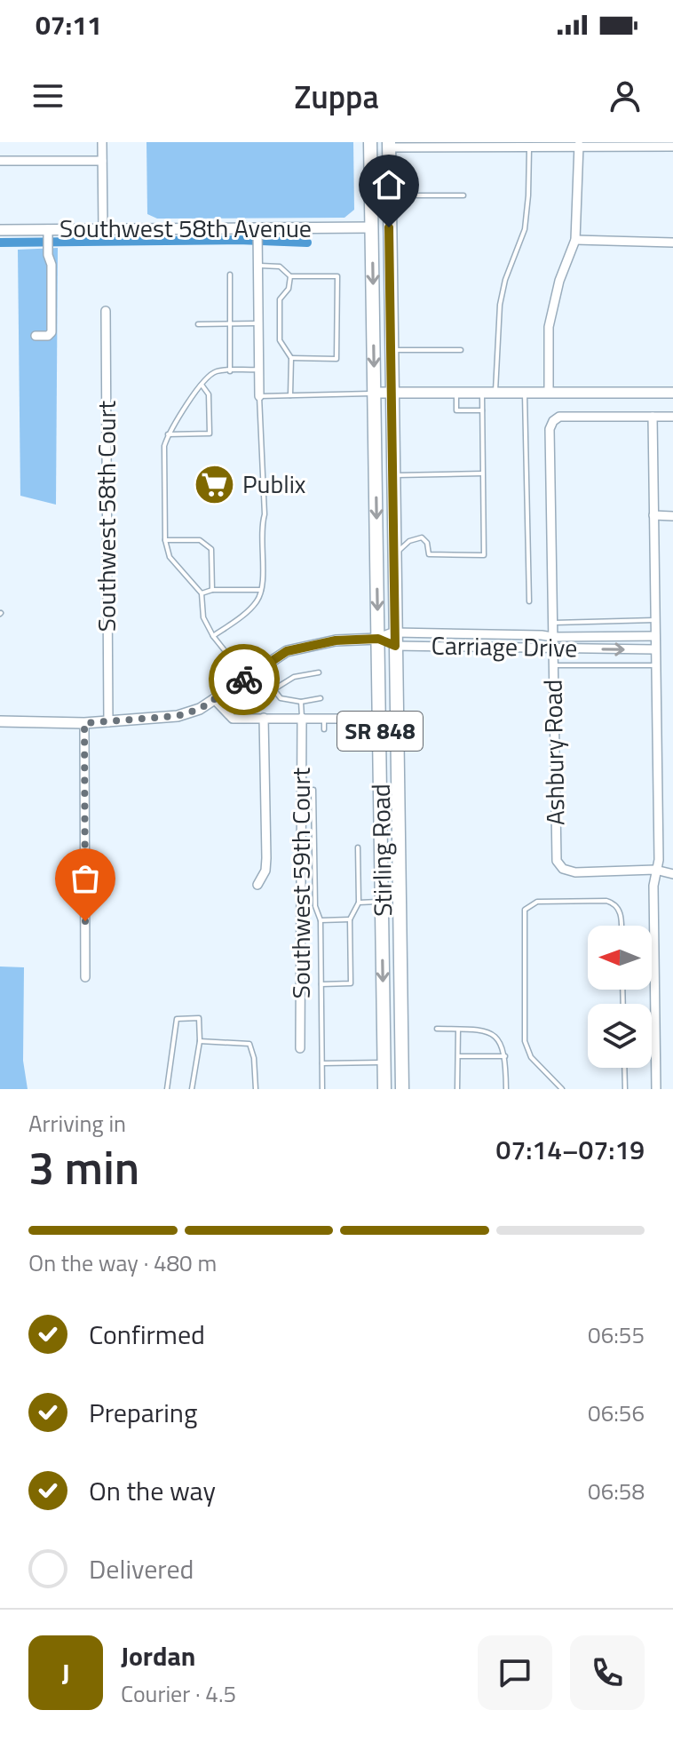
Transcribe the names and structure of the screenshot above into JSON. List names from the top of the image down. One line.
{"streets":{"main road":["SR 848","Stirling Road"],"street":["Southwest 58th Avenue","Southwest 58th Court","Carriage Drive","Ashbury Road","Southwest 59th Court"]},"crossings":[["Southwest 58th Avenue","Stirling Road"],["Carriage Drive","Ashbury Road"],["Carriage Drive","Stirling Road"]],"places":{"supermarket":["Publix"]},"north":"left","page":{"status":"07:11","header":"Zuppa","heading":["3 min","Arriving in","07:14–07:19"],"panel":["Jordan","Courier · 4.5"],"bar":"On the way · 480 m","list":[["Confirmed","06:55"],["Preparing","06:56"],["On the way","06:58"],"Delivered"],"round":"J"}}
